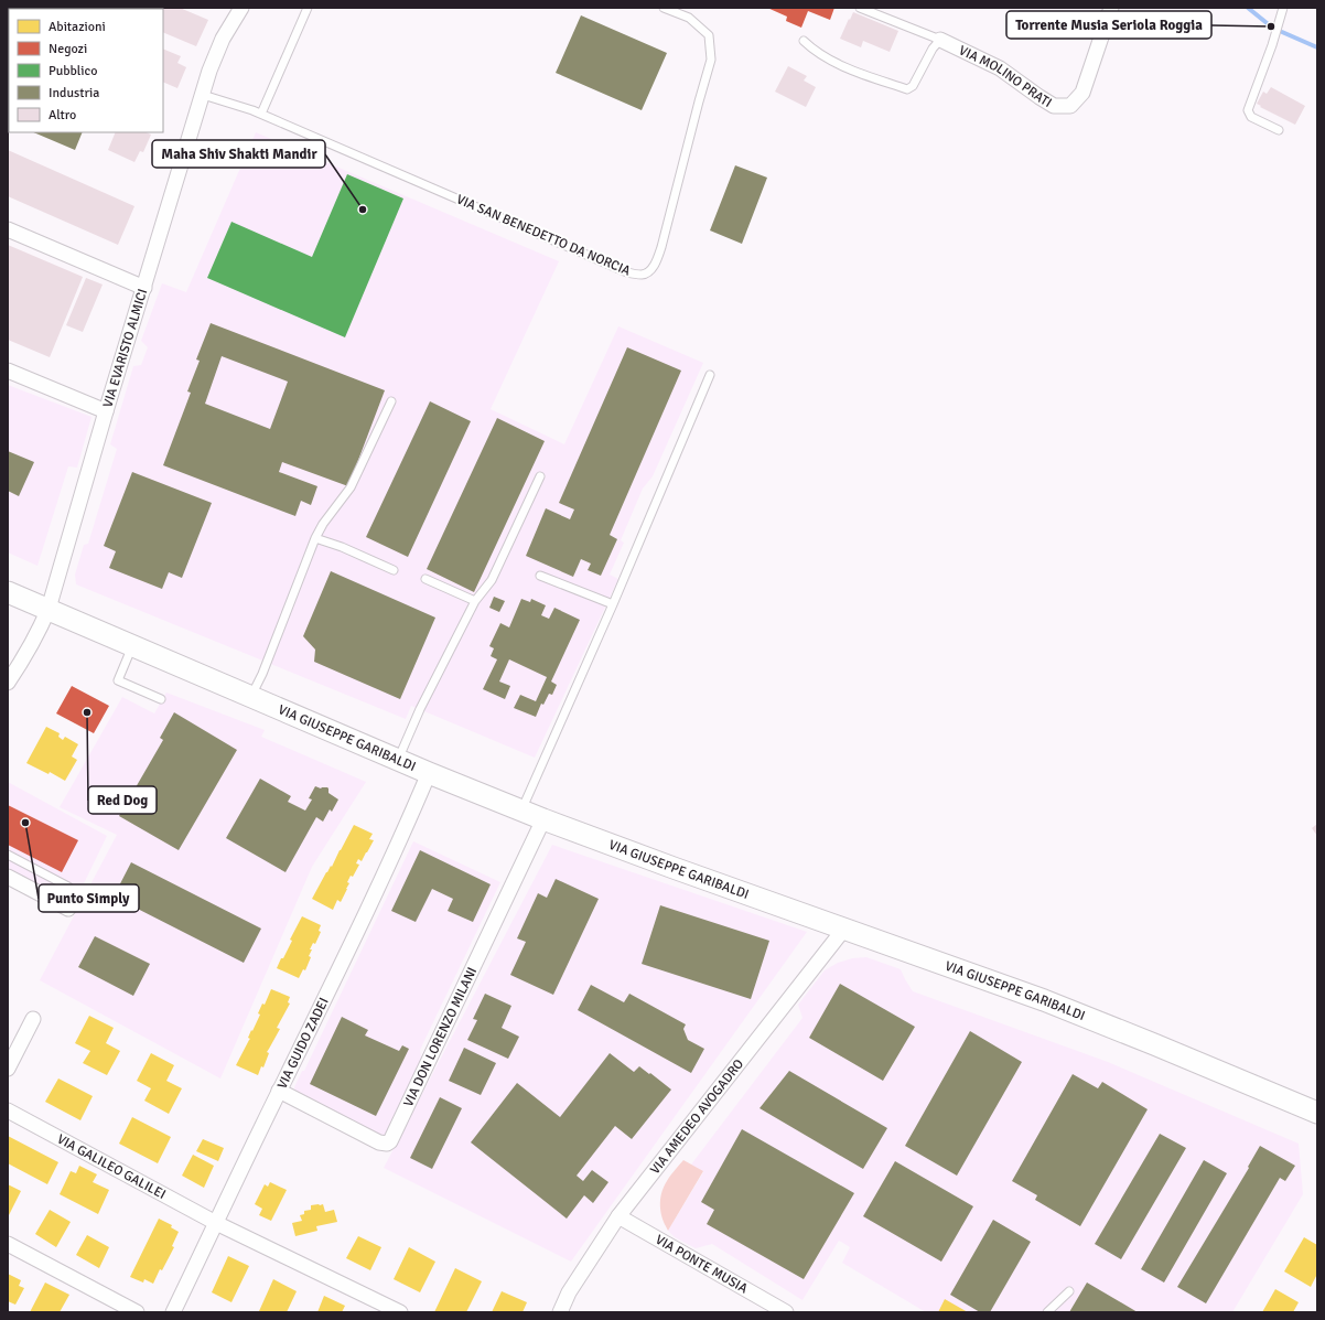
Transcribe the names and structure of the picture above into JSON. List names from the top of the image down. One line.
{"streets":{"street":["VIA MOLINO PRATI","VIA EVARISTO ALMICI","VIA GIUSEPPE GARIBALDI","VIA DON LORENZO MILANI","VIA GUIDO ZADEI","VIA AMEDEO AVOGADRO","VIA GALILEO GALILEI","VIA PONTE MUSIA"],"lane":["VIA SAN BENEDETTO DA NORCIA"]},"crossings":[["VIA SAN BENEDETTO DA NORCIA","VIA EVARISTO ALMICI"],["VIA EVARISTO ALMICI","VIA GIUSEPPE GARIBALDI"],["VIA GIUSEPPE GARIBALDI","VIA DON LORENZO MILANI"],["VIA GIUSEPPE GARIBALDI","VIA GUIDO ZADEI"],["VIA GIUSEPPE GARIBALDI","VIA AMEDEO AVOGADRO"],["VIA DON LORENZO MILANI","VIA GUIDO ZADEI"],["VIA GUIDO ZADEI","VIA GALILEO GALILEI"],["VIA AMEDEO AVOGADRO","VIA PONTE MUSIA"]],"places":["Torrente Musia Seriola Roggia","Maha Shiv Shakti Mandir","Red Dog","Punto Simply"],"legend":["Abitazioni","Negozi","Pubblico","Industria","Altro"]}
